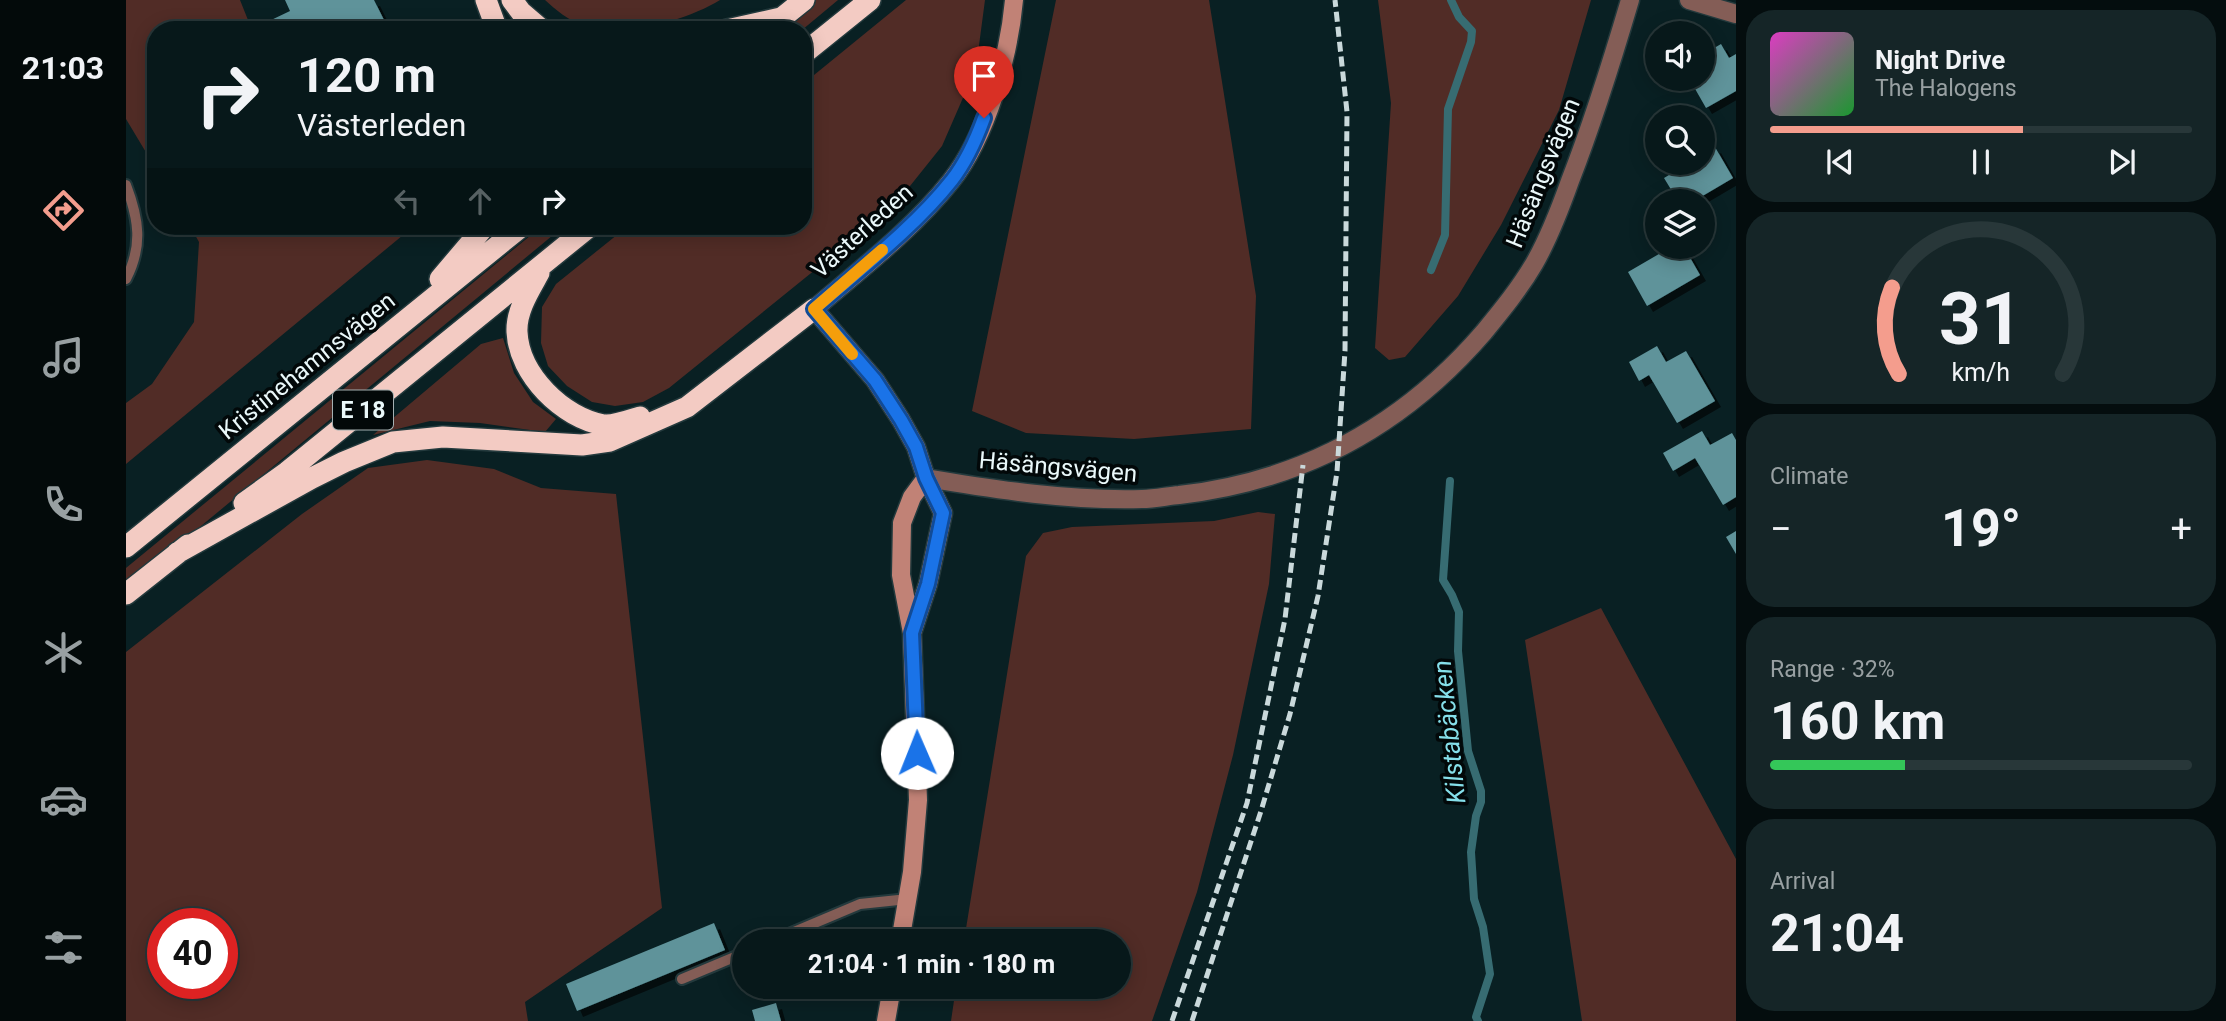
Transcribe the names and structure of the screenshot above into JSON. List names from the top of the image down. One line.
{"streets":{"highway":["Kristinehamnsvägen","E 18"],"street":["Häsängsvägen","Västerleden"]},"crossings":[["Häsängsvägen","Västerleden"],["Västerleden","E 18"],["Kristinehamnsvägen","E 18"]],"water":["Kilstabäcken"],"page":{"tabs":"21:03","turn":["120 m","Västerleden"],"song":["Night Drive","The Halogens"],"tile":["Climate",["Range · 32%","160 km"],["Arrival","21:04"]],"heat":["−","19°","+"],"limit":"40","trip":"21:04 · 1 min · 180 m","gauge":["31","km/h"]}}
